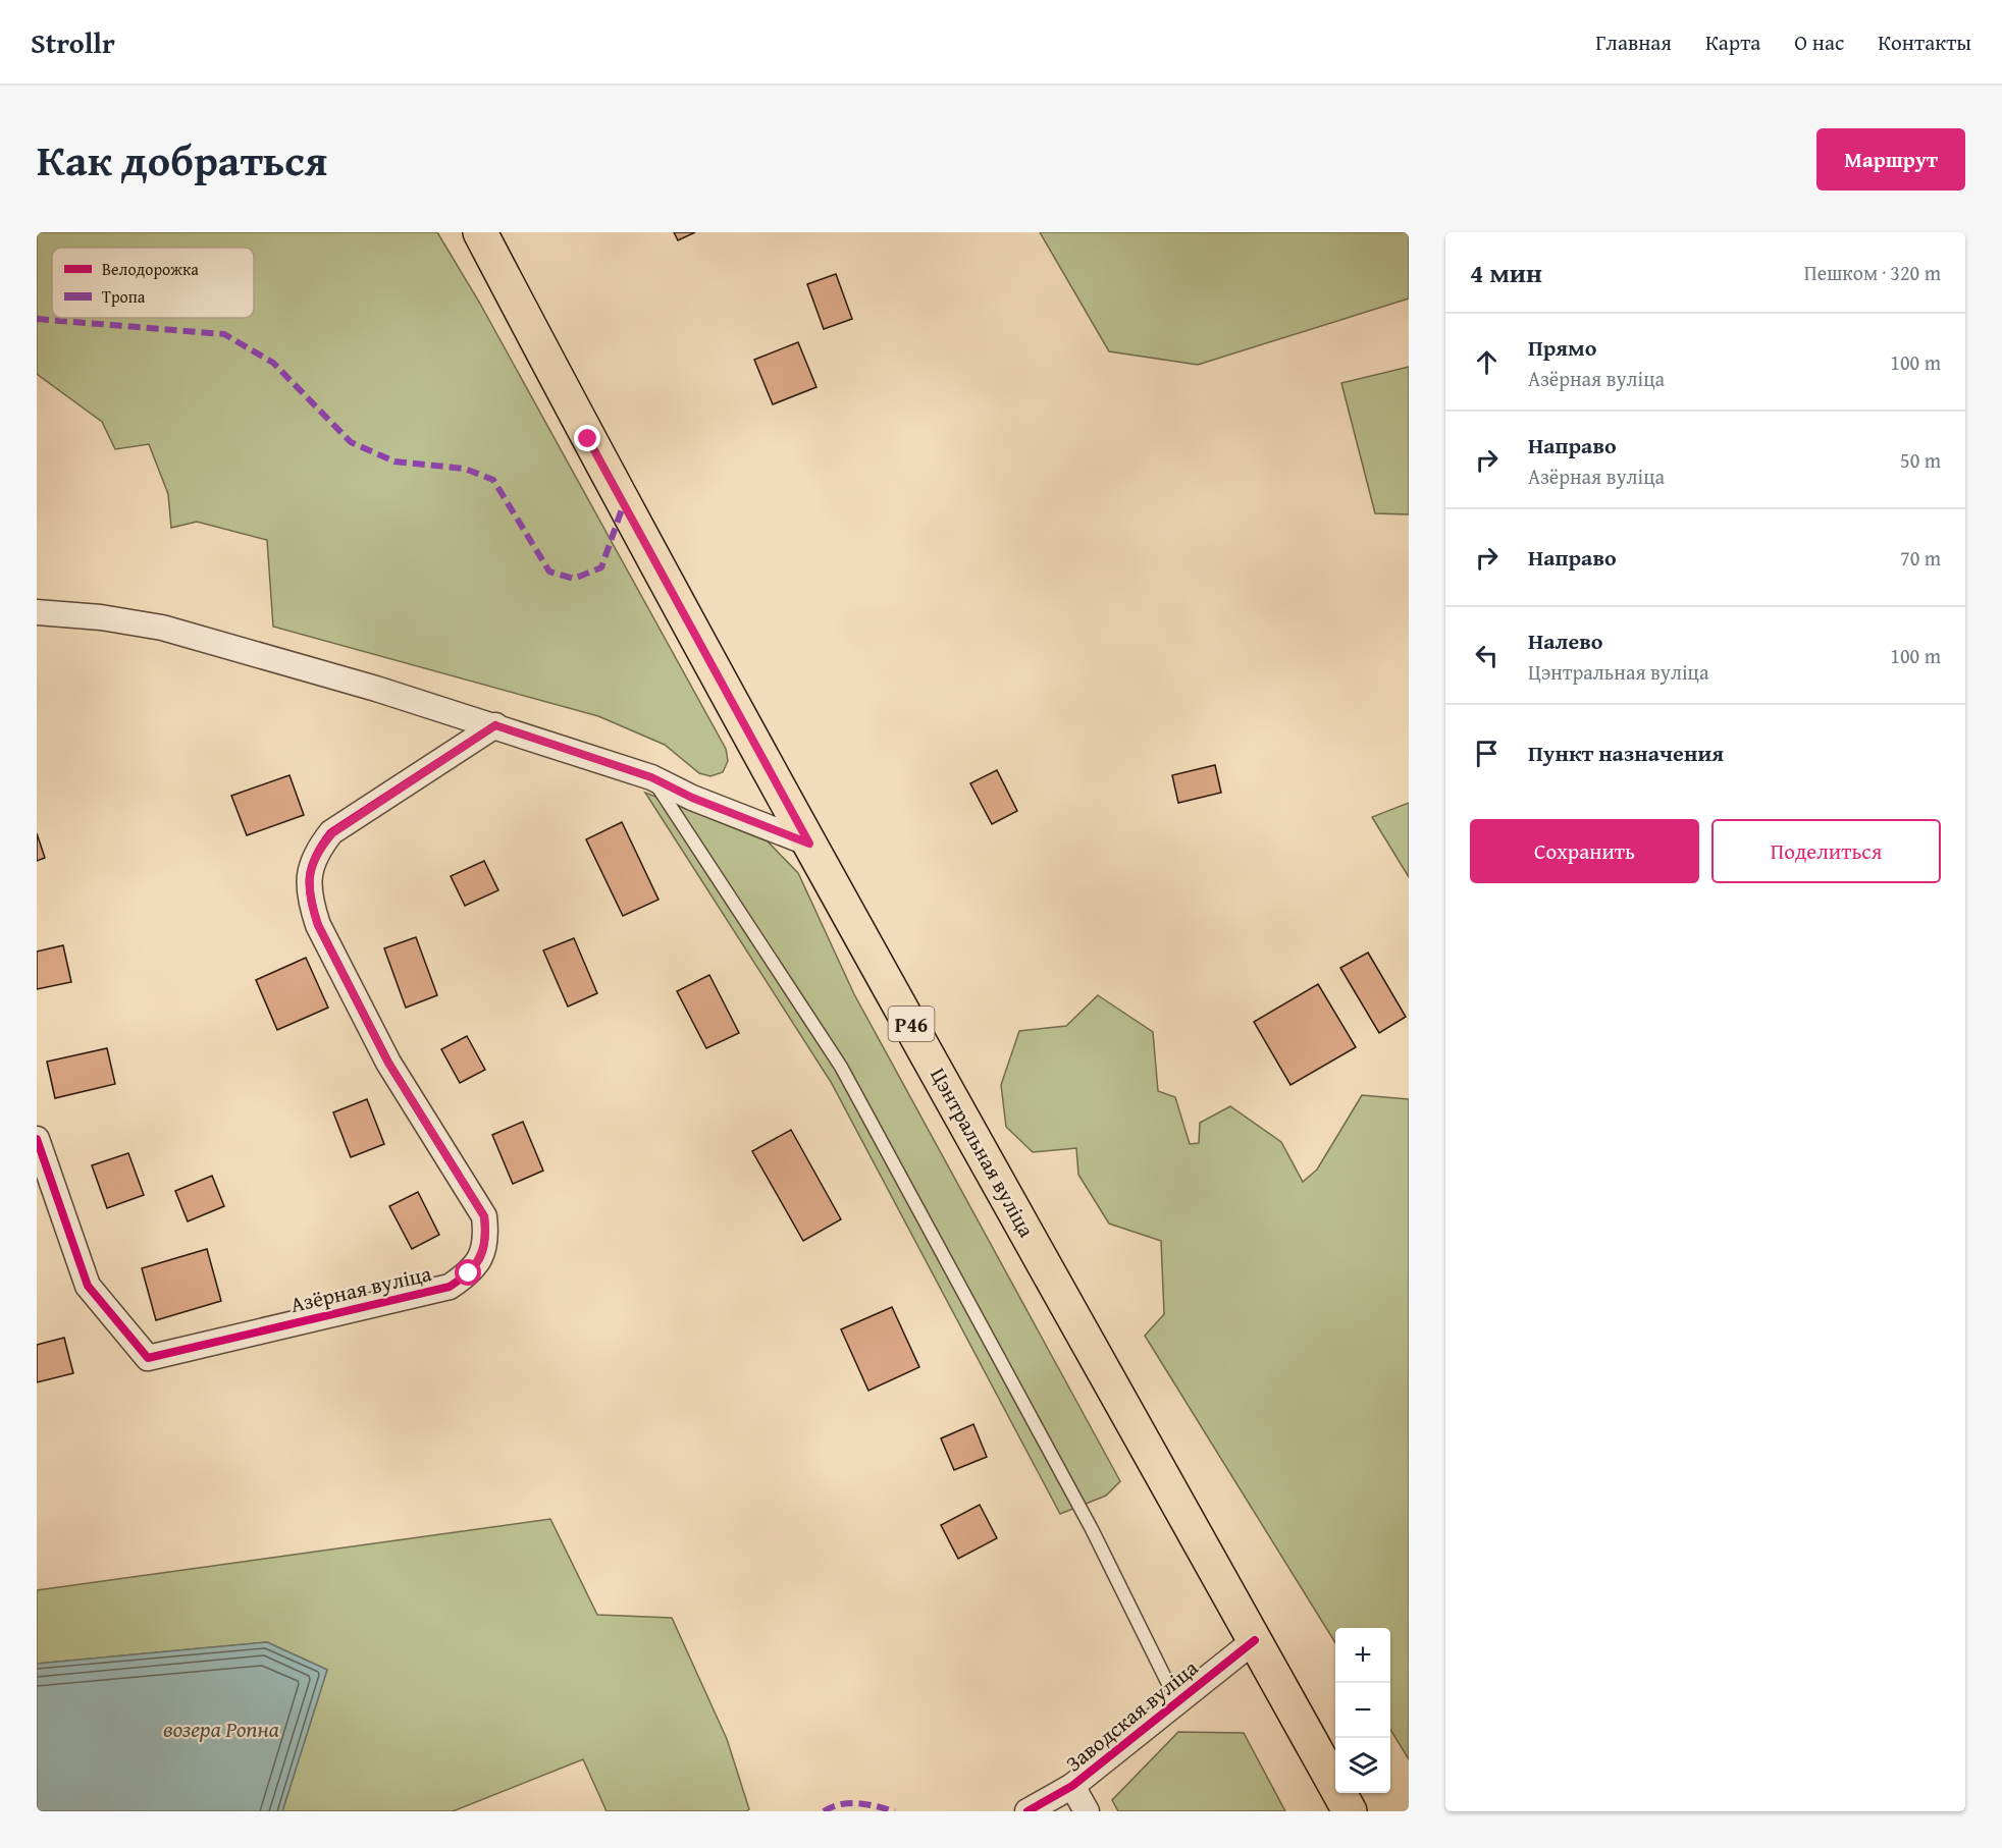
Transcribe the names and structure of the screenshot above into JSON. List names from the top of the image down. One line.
{"streets":{"main road":["Р46","Цэнтральная вуліца"],"street":["Азёрная вуліца","Заводская вуліца"]},"crossings":[["Цэнтральная вуліца","Заводская вуліца"]],"water":["возера Ропна"],"legend":["Велодорожка","Тропа"],"page":{"header":"Strollr","nav":["Главная","Карта","О нас","Контакты"],"title":"Как добраться","buttons":["Маршрут",["Сохранить","Поделиться"]],"heading":["4 мин","Пешком · 320 m"],"list":[["Прямо","Азёрная вуліца","100 m"],["Направо","Азёрная вуліца","50 m"],["Направо","70 m"],["Налево","Цэнтральная вуліца","100 m"],"Пункт назначения"],"map_buttons":["+","−"]}}
